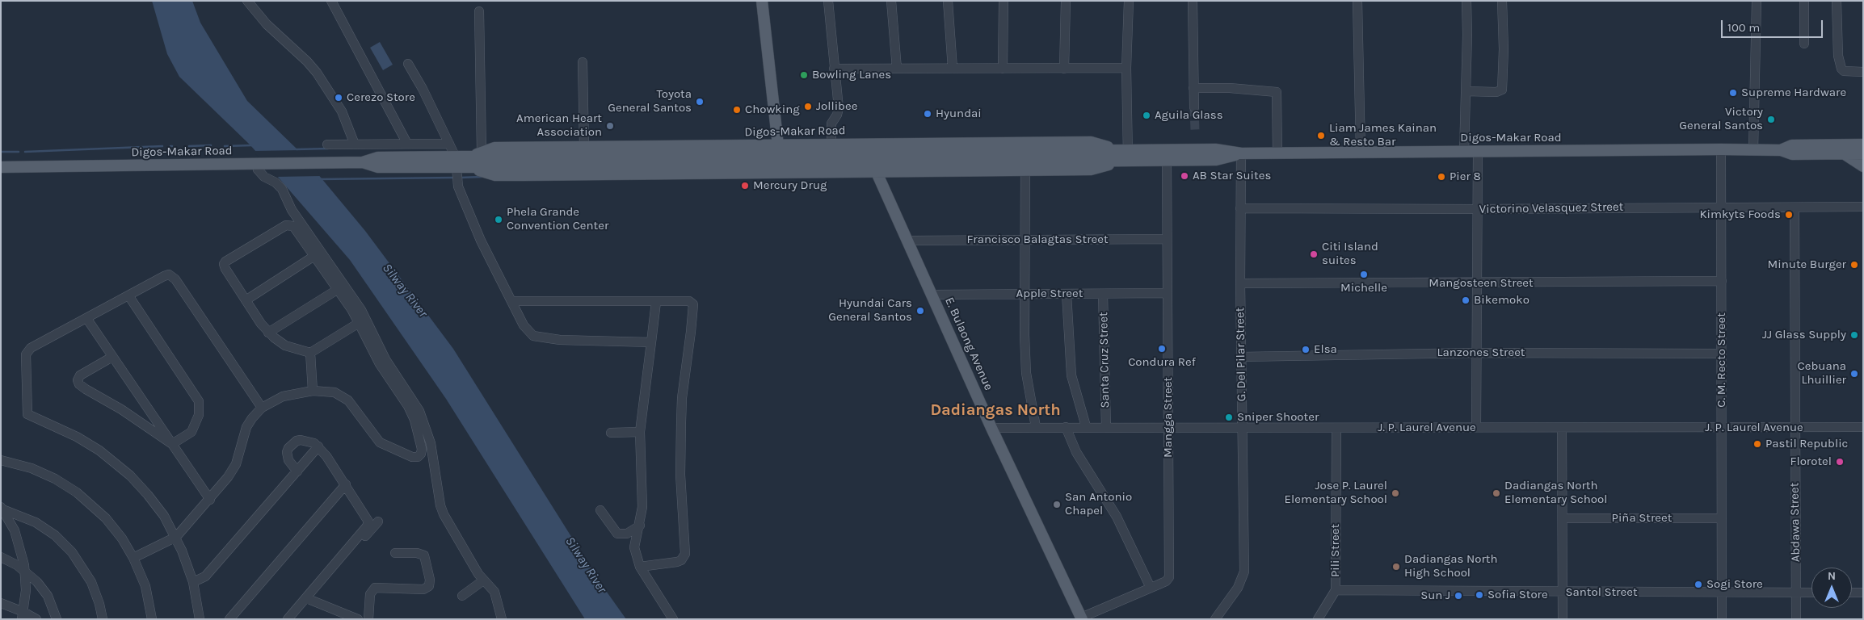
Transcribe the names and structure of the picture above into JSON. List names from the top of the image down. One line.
{"streets":{"main road":["Digos-Makar Road","E. Bulaong Avenue"],"street":["Victorino Velasquez Street","Francisco Balagtas Street","Mangosteen Street","Apple Street","Lanzones Street","G. Del Pilar Street","Santa Cruz Street","C. M. Recto Street","Mangga Street","J. P. Laurel Avenue","Piña Street","Abdawa Street","Pili Street","Santol Street"]},"crossings":[["Digos-Makar Road","E. Bulaong Avenue"],["Digos-Makar Road","G. Del Pilar Street"],["Digos-Makar Road","C. M. Recto Street"],["Digos-Makar Road","Mangga Street"],["Victorino Velasquez Street","G. Del Pilar Street"],["Victorino Velasquez Street","C. M. Recto Street"],["Victorino Velasquez Street","Abdawa Street"],["Francisco Balagtas Street","E. Bulaong Avenue"],["Francisco Balagtas Street","Mangga Street"],["Mangosteen Street","G. Del Pilar Street"],["Mangosteen Street","C. M. Recto Street"],["Apple Street","E. Bulaong Avenue"],["Apple Street","Santa Cruz Street"],["Apple Street","Mangga Street"],["E. Bulaong Avenue","Mangga Street"],["E. Bulaong Avenue","J. P. Laurel Avenue"],["Lanzones Street","G. Del Pilar Street"],["Lanzones Street","C. M. Recto Street"],["G. Del Pilar Street","J. P. Laurel Avenue"],["Santa Cruz Street","J. P. Laurel Avenue"],["C. M. Recto Street","J. P. Laurel Avenue"],["C. M. Recto Street","Piña Street"],["C. M. Recto Street","Santol Street"],["Mangga Street","J. P. Laurel Avenue"],["J. P. Laurel Avenue","Abdawa Street"],["J. P. Laurel Avenue","Pili Street"],["Abdawa Street","Santol Street"],["Pili Street","Santol Street"]],"districts":["Dadiangas North"],"water":["Silway River"],"places":["Bowling Lanes","Supreme Hardware","Cerezo Store","Toyota General Santos","Jollibee","Chowking","Hyundai","Aguila Glass","Victory General Santos","American Heart Association","Liam James Kainan & Resto Bar","AB Star Suites","Pier 8","Mercury Drug","Kimkyts Foods","Phela Grande Convention Center","Citi Island suites","Minute Burger","Michelle","Bikemoko","Hyundai Cars General Santos","JJ Glass Supply","Condura Ref","Elsa","Cebuana Lhuillier","Sniper Shooter","Pastil Republic","Florotel","Jose P. Laurel Elementary School","Dadiangas North Elementary School","San Antonio Chapel","Dadiangas North High School","Sogi Store","Sofia Store","Sun J"],"scale_bar":"100 m","north":"top"}
